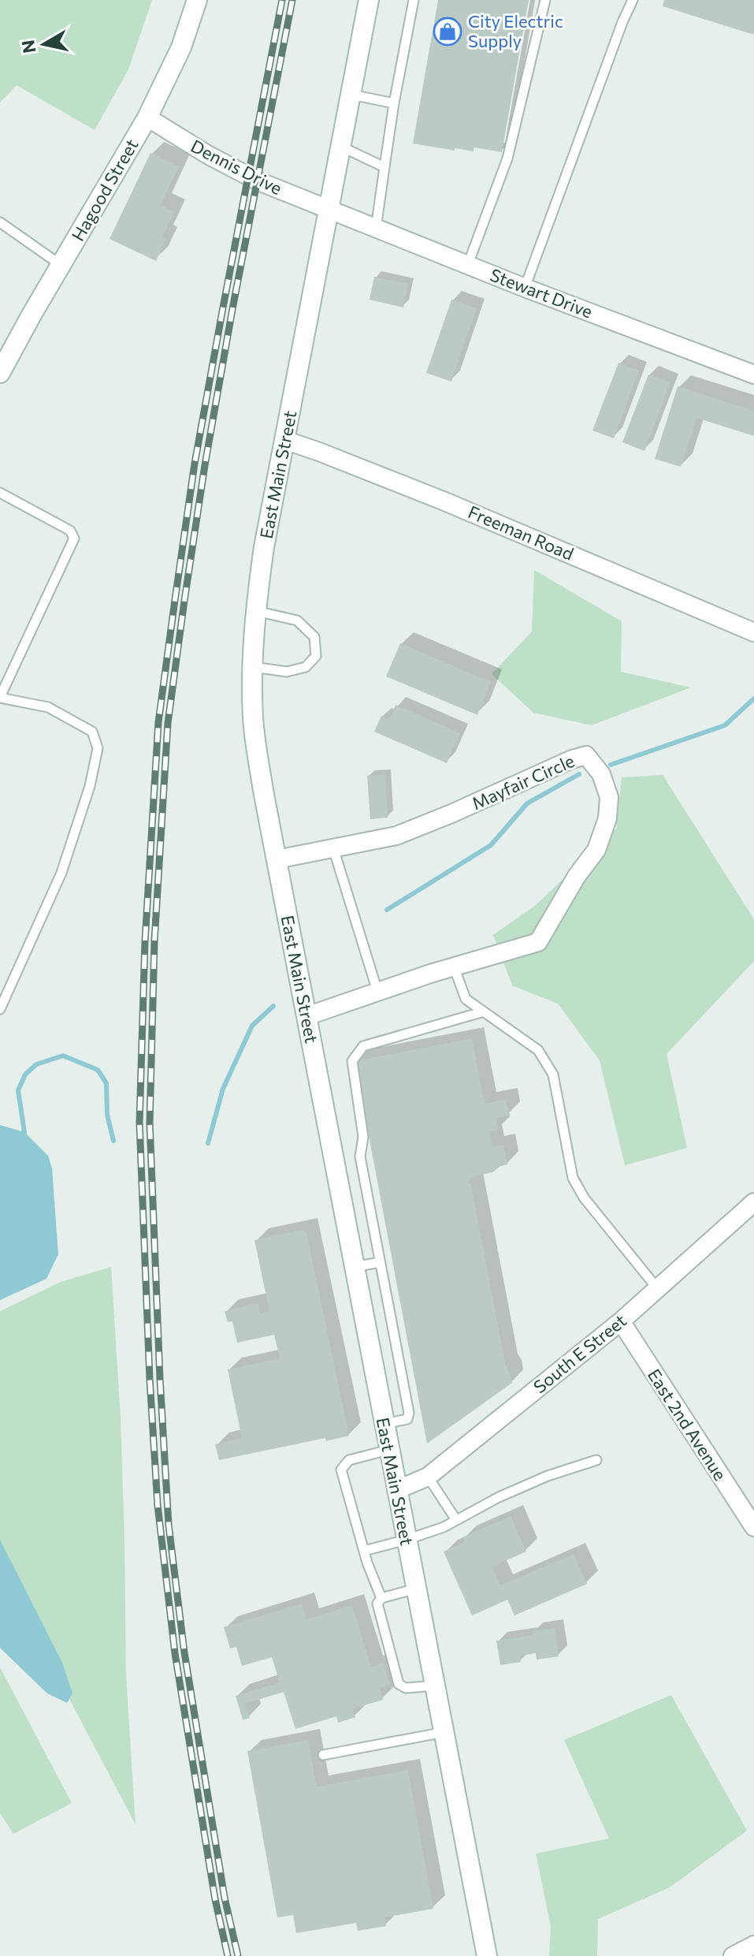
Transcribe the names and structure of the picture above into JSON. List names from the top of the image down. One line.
{"streets":{"main road":["Hagood Street","East Main Street"],"street":["Dennis Drive","Stewart Drive","Freeman Road","Mayfair Circle","South E Street","East 2nd Avenue"]},"crossings":[["Dennis Drive","Hagood Street"],["Dennis Drive","Stewart Drive"],["Dennis Drive","East Main Street"],["Stewart Drive","East Main Street"],["East Main Street","Freeman Road"],["East Main Street","Mayfair Circle"],["East Main Street","South E Street"],["South E Street","East 2nd Avenue"]],"places":{"shop":["City Electric Supply"]},"north":"left"}
